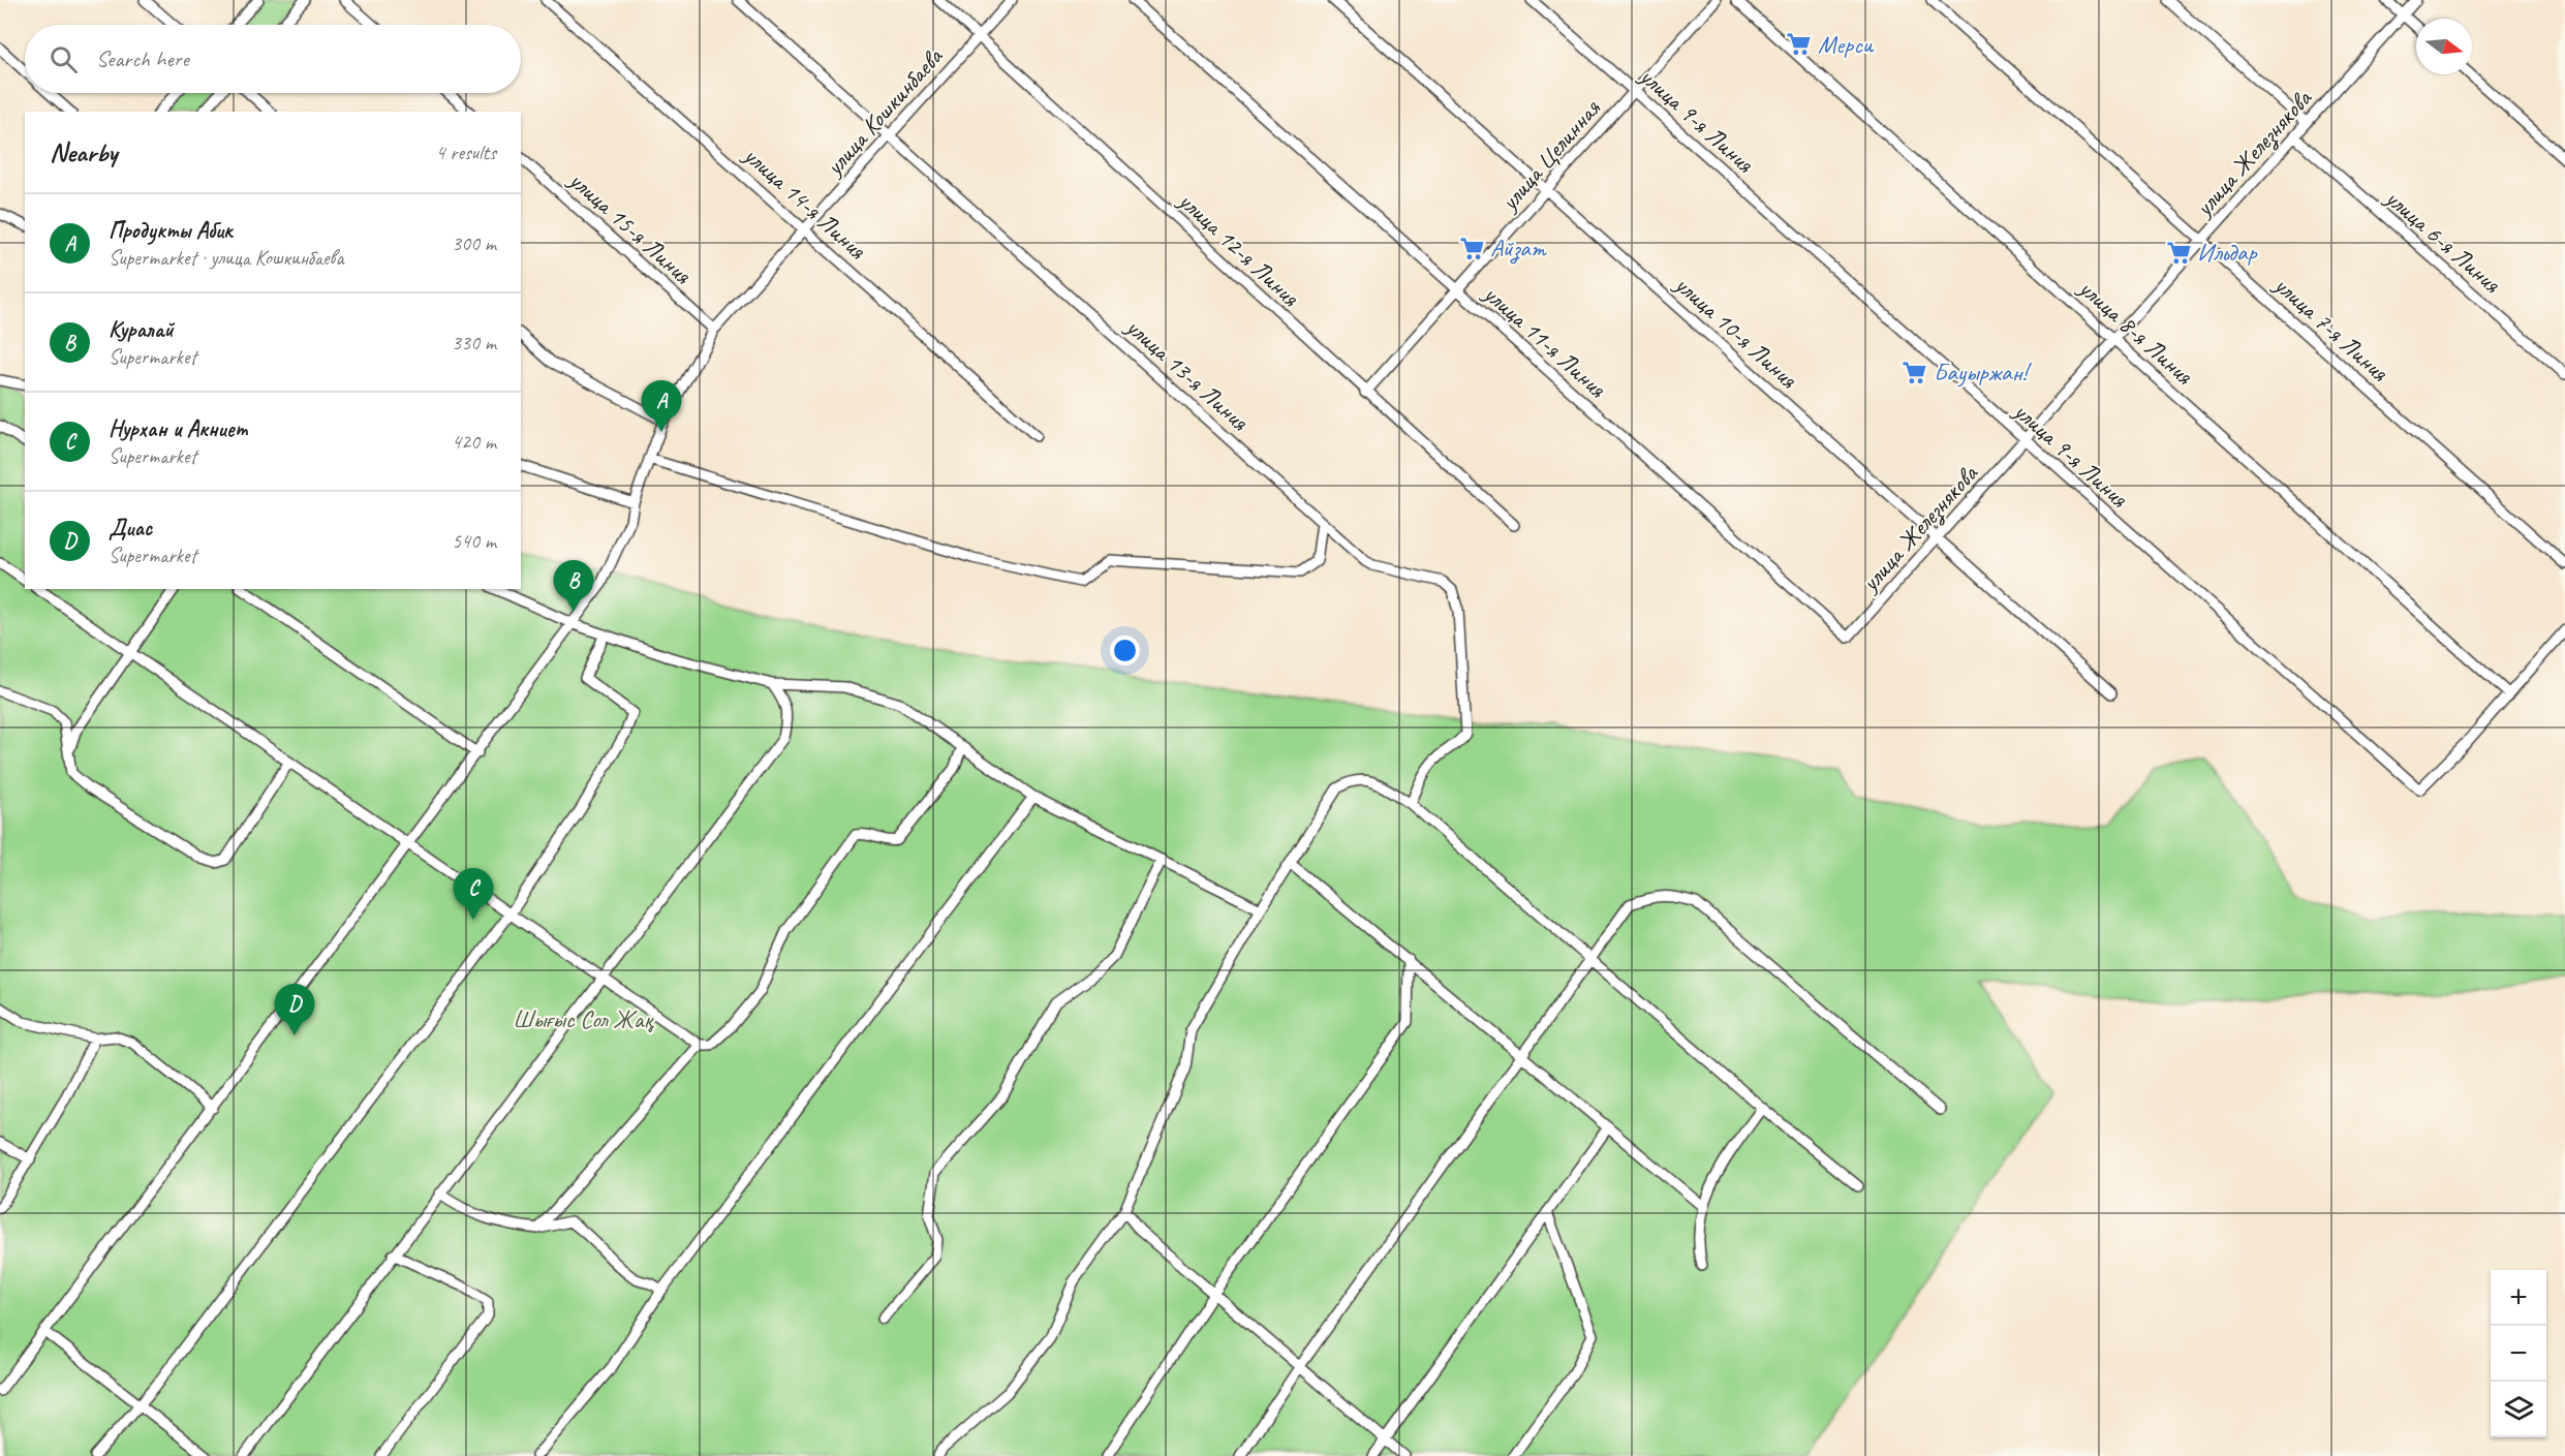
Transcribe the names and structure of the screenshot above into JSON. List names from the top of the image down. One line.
{"streets":{"street":["улица Кошкинбаева","улица 9-я Линия","улица Железнякова","улица Целинная","улица 14-я Линия","улица 15-я Линия","улица 6-я Линия","улица 12-я Линия","улица 7-я Линия","улица 10-я Линия","улица 8-я Линия","улица 11-я Линия","улица 13-я Линия"]},"crossings":[["улица Кошкинбаева","улица 14-я Линия"],["улица Кошкинбаева","улица 15-я Линия"],["улица Кошкинбаева","улица 12-я Линия"],["улица Кошкинбаева","улица 13-я Линия"],["улица 9-я Линия","улица Железнякова"],["улица 9-я Линия","улица Целинная"],["улица 9-я Линия","улица 8-я Линия"],["улица Железнякова","улица 6-я Линия"],["улица Железнякова","улица 7-я Линия"],["улица Железнякова","улица 10-я Линия"],["улица Железнякова","улица 8-я Линия"],["улица Железнякова","улица 11-я Линия"],["улица Целинная","улица 12-я Линия"],["улица Целинная","улица 10-я Линия"],["улица Целинная","улица 11-я Линия"]],"parks":["Шығыс Сол Жақ"],"places":{"supermarket":["Мерси","Айзат","Ильдар","Бауыржан!"]},"north":"right","page":{"search":"Search here","heading":["Nearby","4 results"],"list":[{"mark":"A","name":"Продукты Абик","note":"Supermarket · улица Кошкинбаева","value":"300 m"},{"mark":"B","name":"Куралай","note":"Supermarket","value":"330 m"},{"mark":"C","name":"Нурхан и Акниет","note":"Supermarket","value":"420 m"},{"mark":"D","name":"Диас","note":"Supermarket","value":"540 m"}],"pins":["A","B","C","D"],"map_buttons":["+","−"]}}
